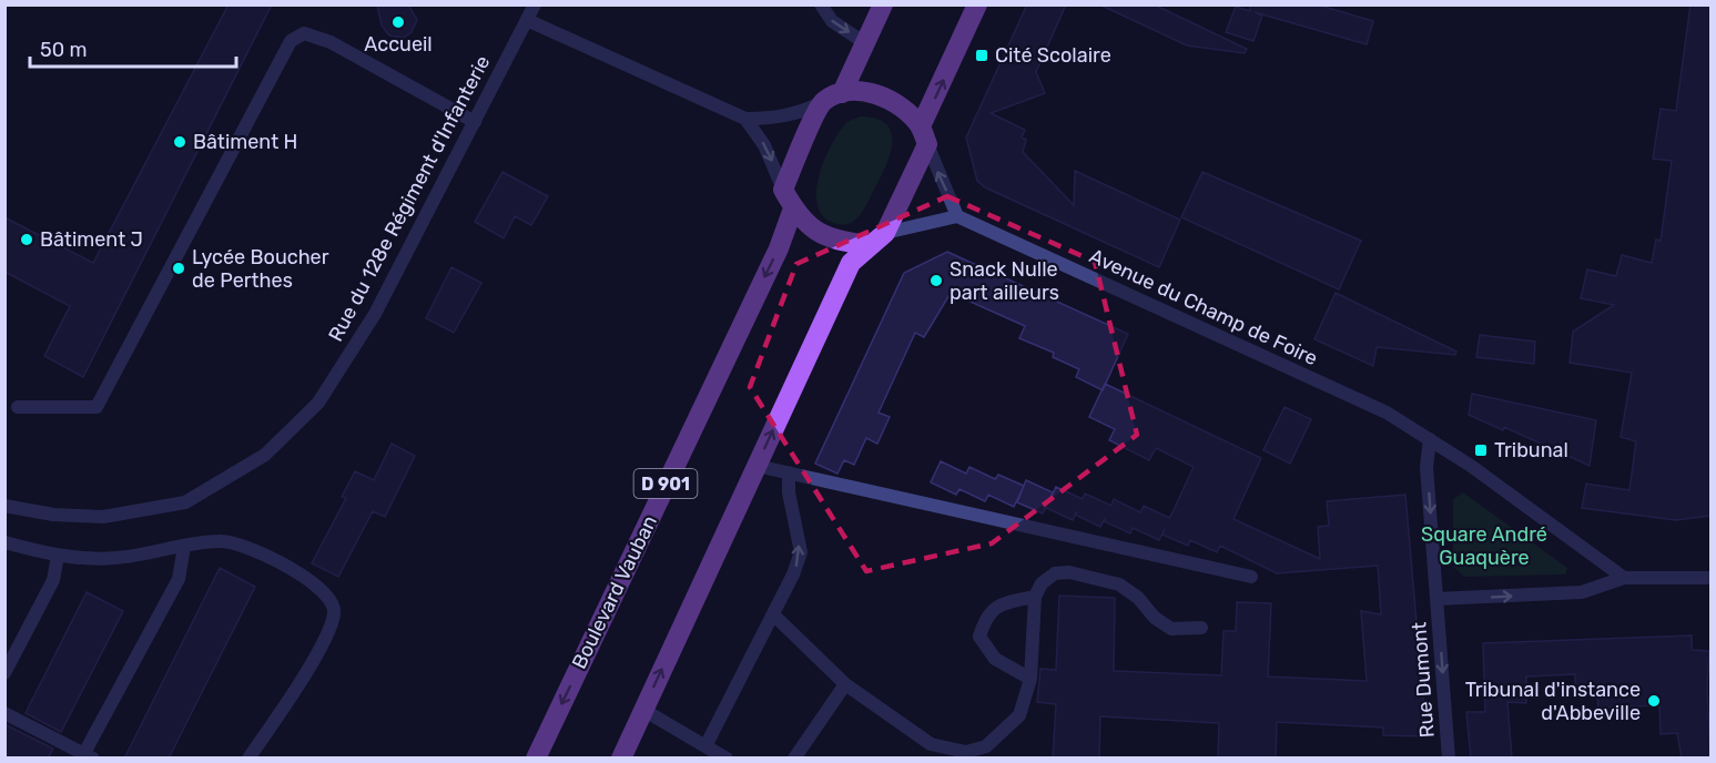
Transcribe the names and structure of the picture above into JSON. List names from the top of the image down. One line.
{"streets":{"main road":["D 901","Boulevard Vauban"],"street":["Rue du 128e Régiment d'Infanterie","Avenue du Champ de Foire","Rue Dumont"]},"crossings":[["Avenue du Champ de Foire","Rue Dumont"]],"one_way":["Rue Dumont"],"parks":["Square André Guaquère"],"places":{"other":["Accueil","Bâtiment H","Bâtiment J","Lycée Boucher de Perthes","Snack Nulle part ailleurs","Tribunal d'instance d'Abbeville"],"transit":["Cité Scolaire","Tribunal"]},"scale_bar":"50 m"}
